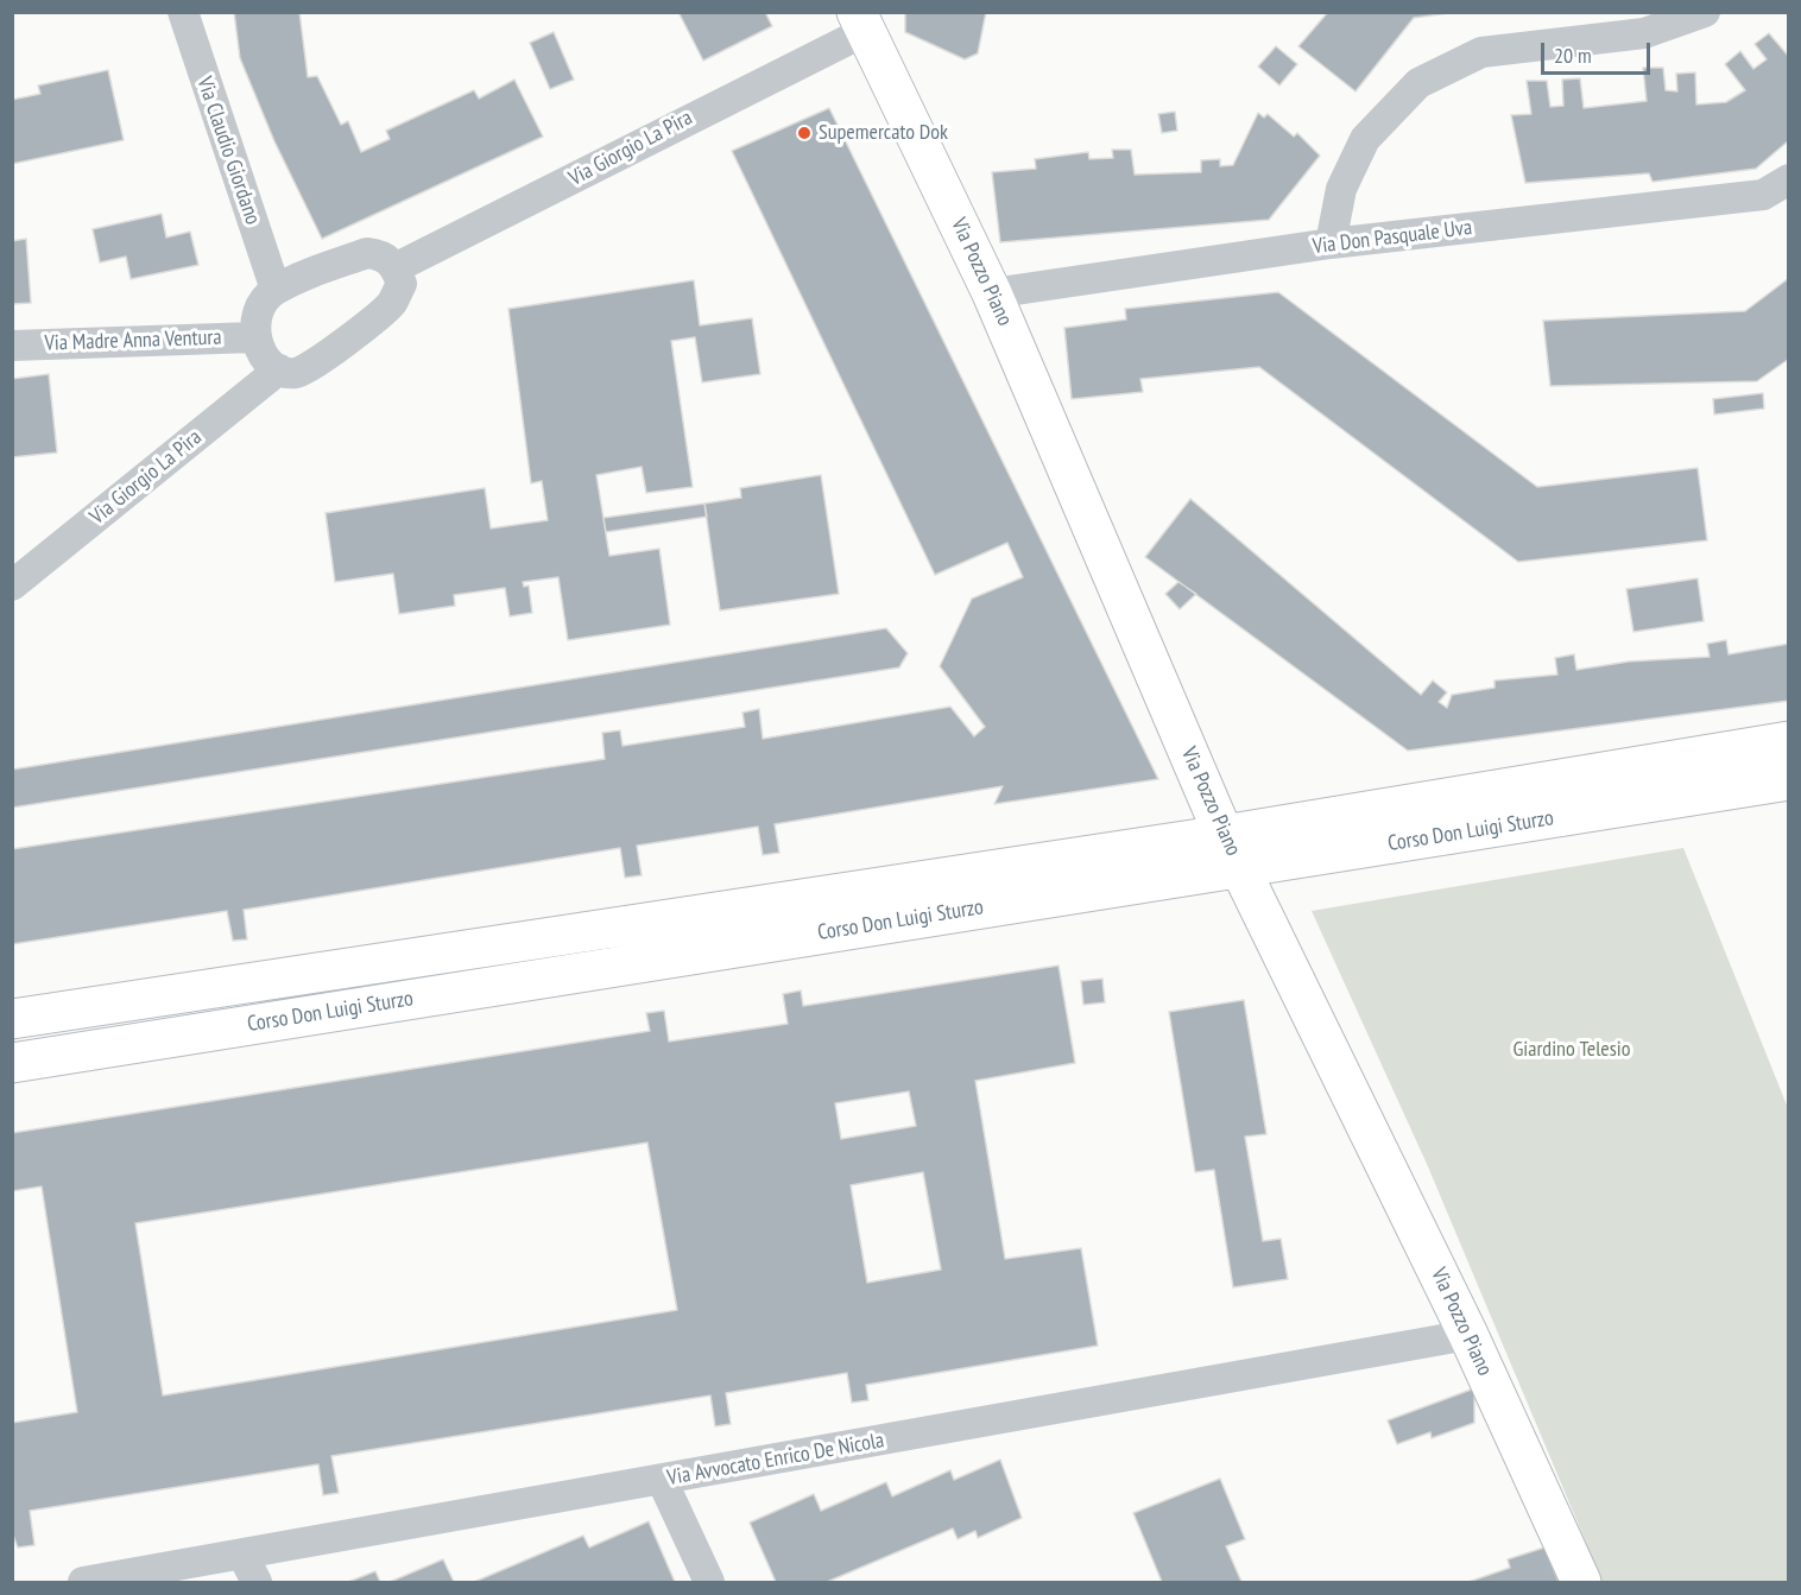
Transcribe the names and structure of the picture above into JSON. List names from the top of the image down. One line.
{"streets":{"street":["Via Giorgio La Pira","Via Claudio Giordano","Via Don Pasquale Uva","Via Pozzo Piano","Via Madre Anna Ventura","Corso Don Luigi Sturzo","Via Avvocato Enrico De Nicola"]},"crossings":[["Via Giorgio La Pira","Via Pozzo Piano"],["Via Don Pasquale Uva","Via Pozzo Piano"],["Via Pozzo Piano","Corso Don Luigi Sturzo"],["Via Pozzo Piano","Via Avvocato Enrico De Nicola"]],"parks":["Giardino Telesio"],"places":["Supemercato Dok"],"scale_bar":"20 m"}
